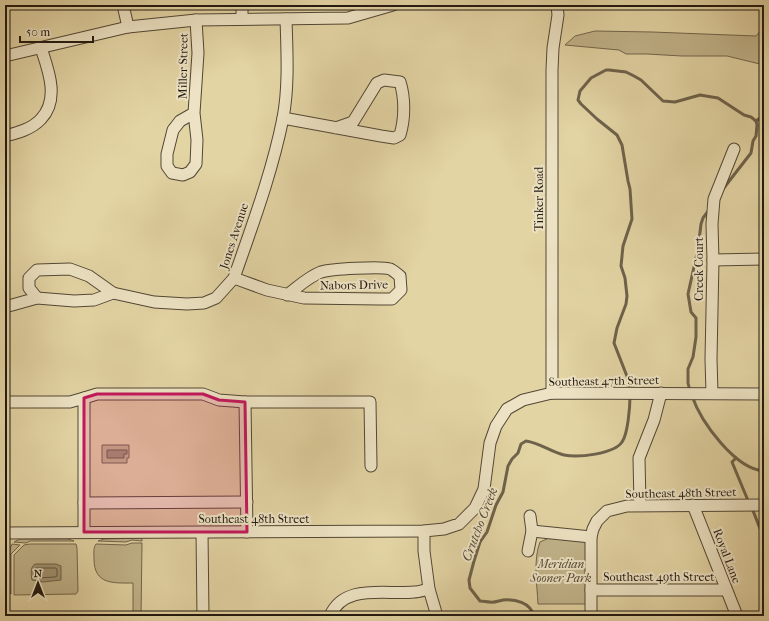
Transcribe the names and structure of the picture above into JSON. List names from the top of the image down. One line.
{"streets":{"street":["Miller Street","Tinker Road","Jones Avenue","Creek Court","Nabors Drive","Southeast 47th Street","Southeast 48th Street","Royal Lane","Southeast 49th Street"]},"crossings":[["Tinker Road","Southeast 47th Street"],["Jones Avenue","Nabors Drive"],["Creek Court","Southeast 47th Street"],["Southeast 47th Street","Southeast 48th Street"],["Southeast 48th Street","Royal Lane"],["Royal Lane","Southeast 49th Street"]],"water":["Crutcho Creek"],"parks":["Meridian Sooner Park"],"scale_bar":"50 m","north":"top"}
